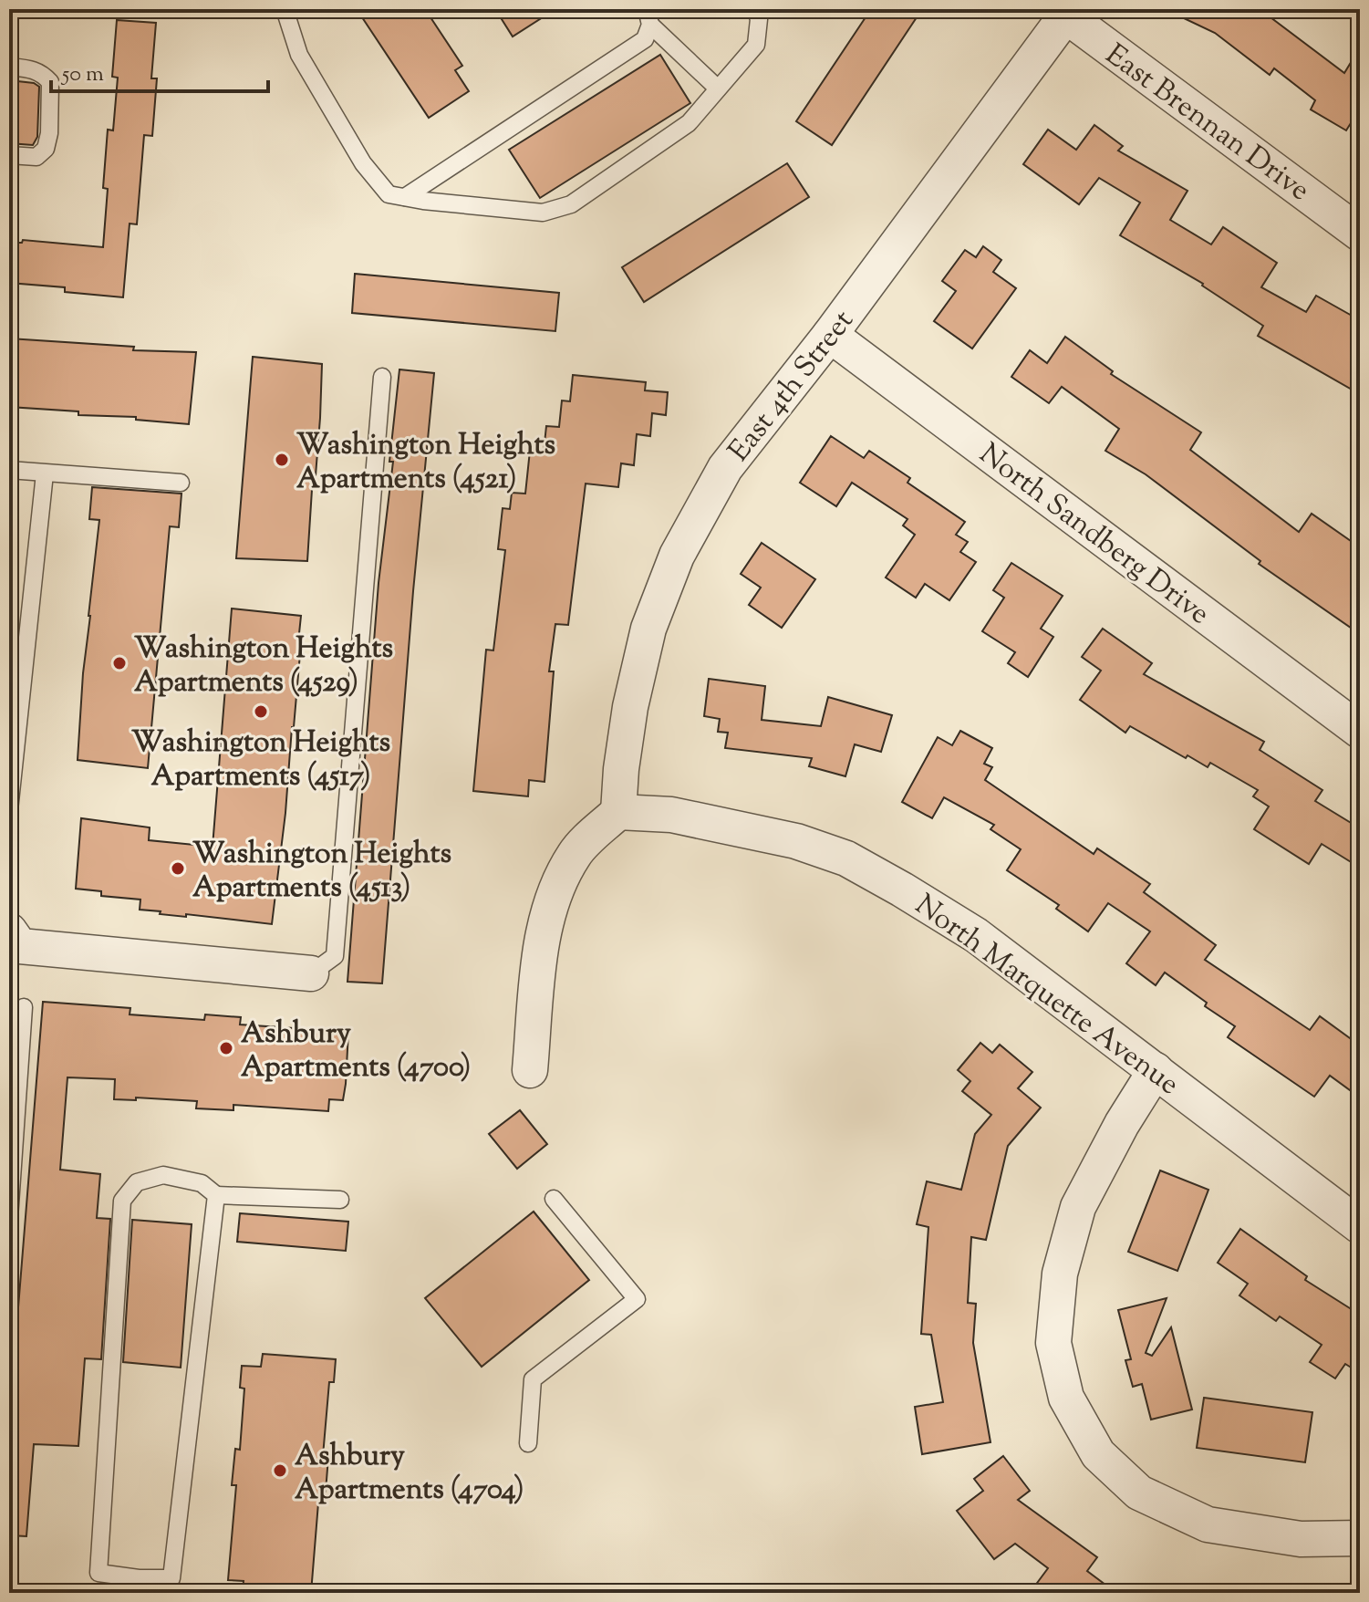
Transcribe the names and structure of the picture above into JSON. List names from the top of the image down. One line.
{"streets":{"street":["East Brennan Drive","East 4th Street","North Sandberg Drive","North Marquette Avenue"]},"crossings":[["East Brennan Drive","East 4th Street"],["East 4th Street","North Sandberg Drive"],["East 4th Street","North Marquette Avenue"]],"places":["Washington Heights Apartments (4521)","Washington Heights Apartments (4529)","Washington Heights Apartments (4517)","Washington Heights Apartments (4513)","Ashbury Apartments (4700)","Ashbury Apartments (4704)"],"scale_bar":"50 m"}
